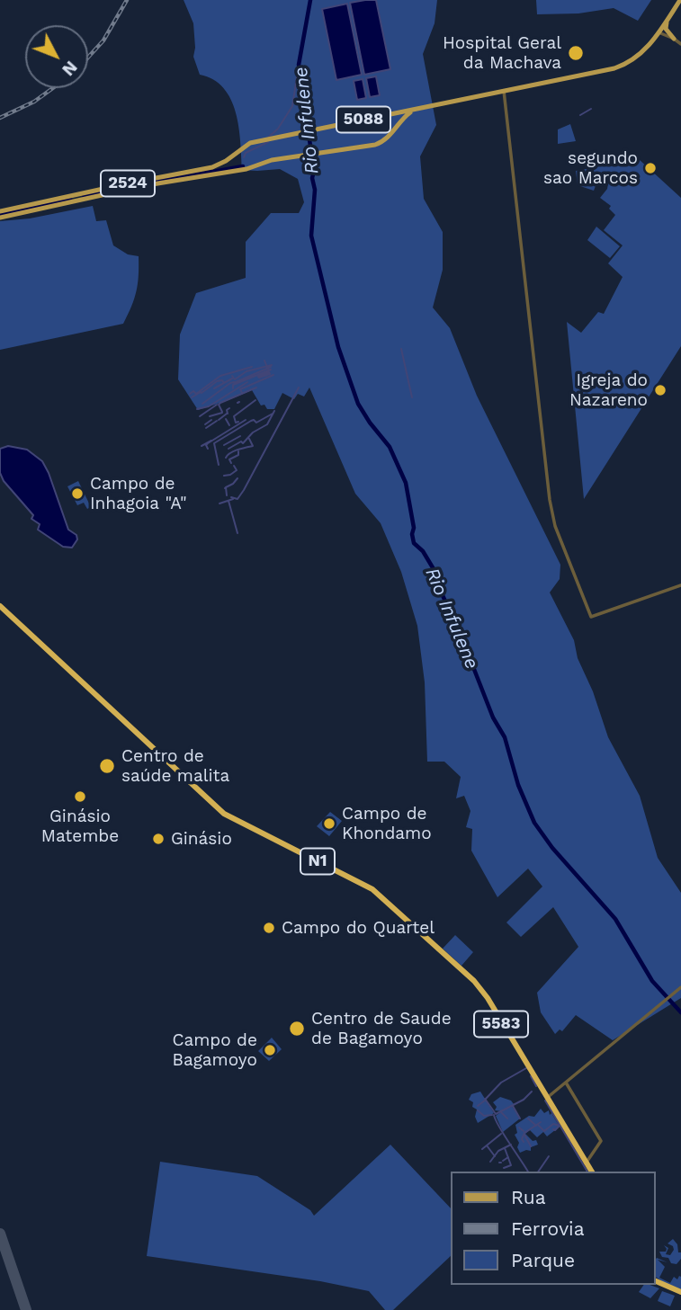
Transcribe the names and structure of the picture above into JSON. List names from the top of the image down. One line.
{"streets":{"highway":["N1","5583"],"main road":["5088","2524"]},"crossings":[["5088","2524"],["N1","5583"]],"water":["Rio Infulene"],"places":["Hospital Geral da Machava","segundo sao Marcos","Igreja do Nazareno","Campo de Inhagoia \"A\"","Centro de saúde malita","Ginásio Matembe","Campo de Khondamo","Ginásio","Campo do Quartel","Centro de Saude de Bagamoyo","Campo de Bagamoyo"],"legend":["Rua","Ferrovia","Parque"],"north":"bottom right"}
